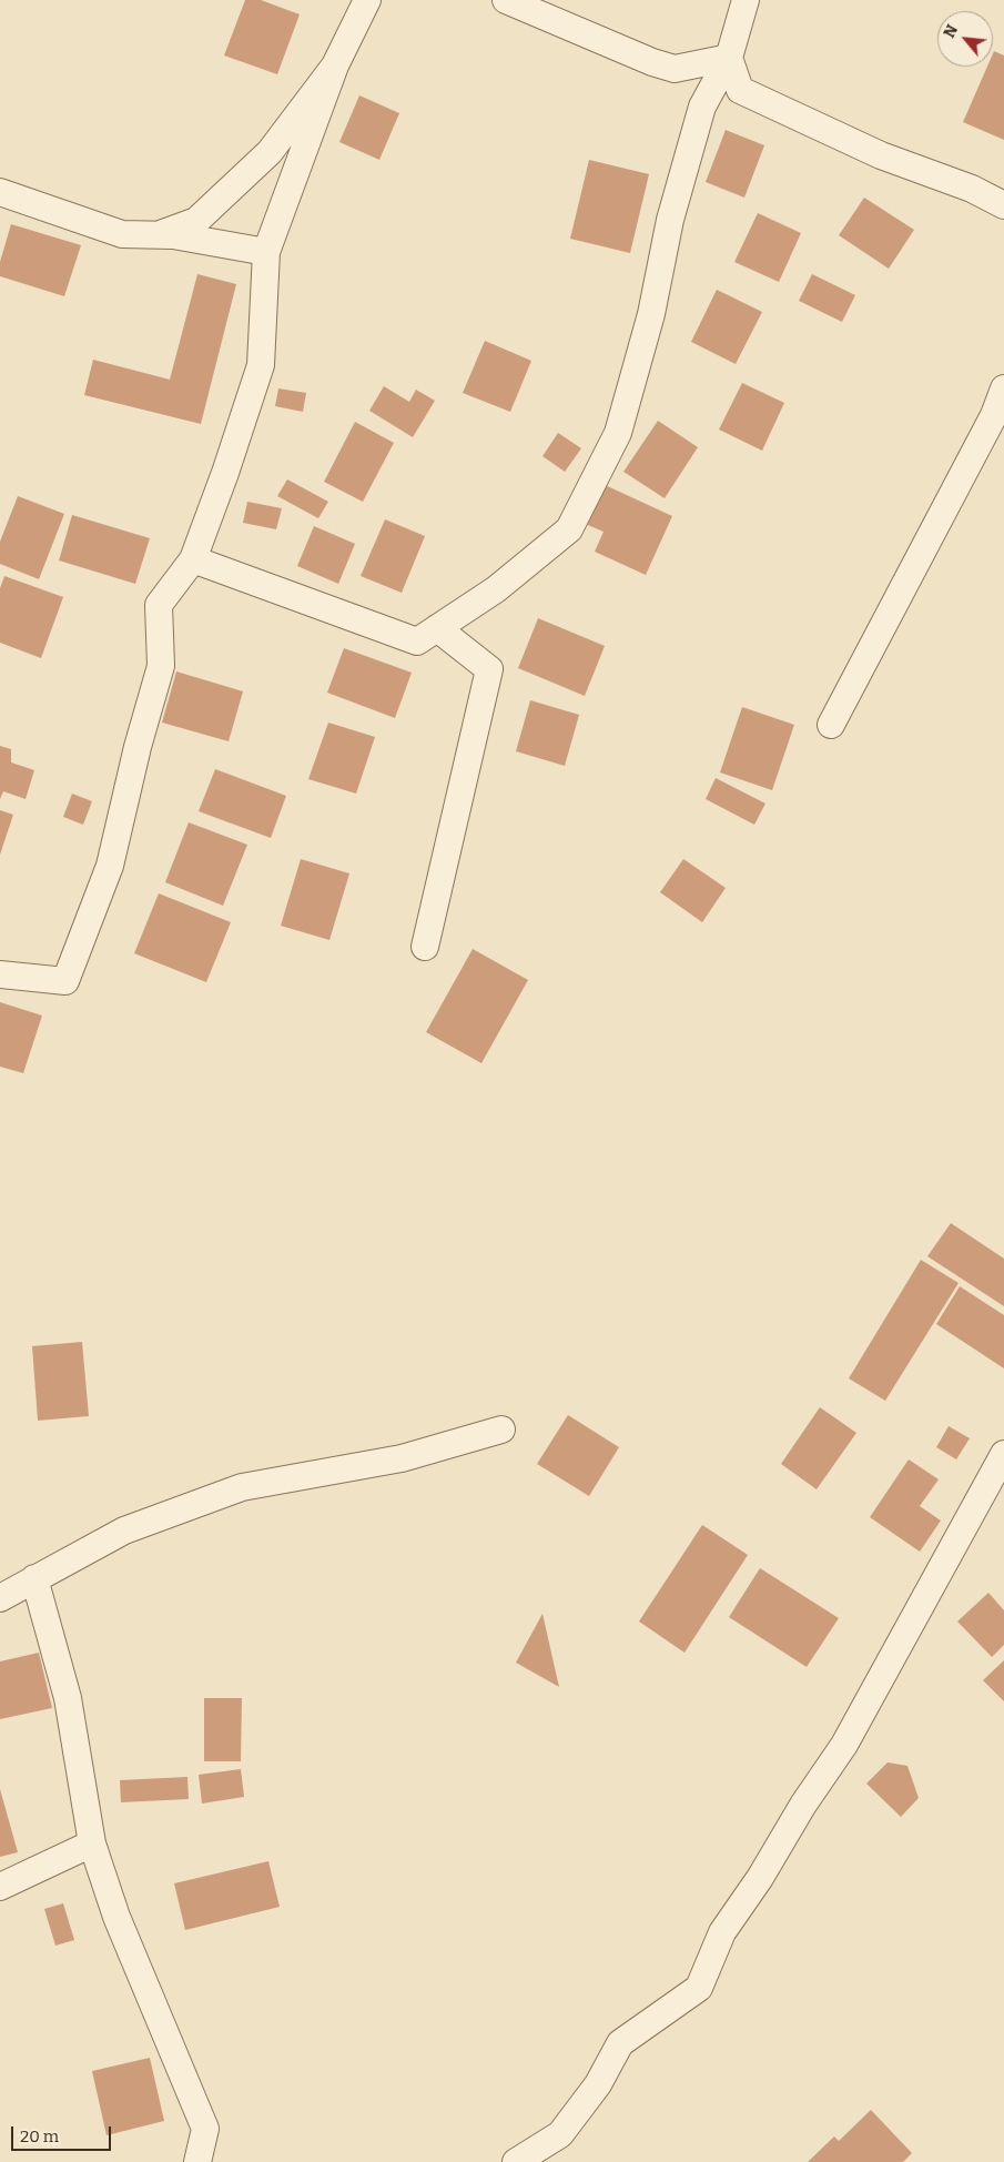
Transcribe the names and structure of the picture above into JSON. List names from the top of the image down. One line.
{"scale_bar":"20 m","north":"top left"}
